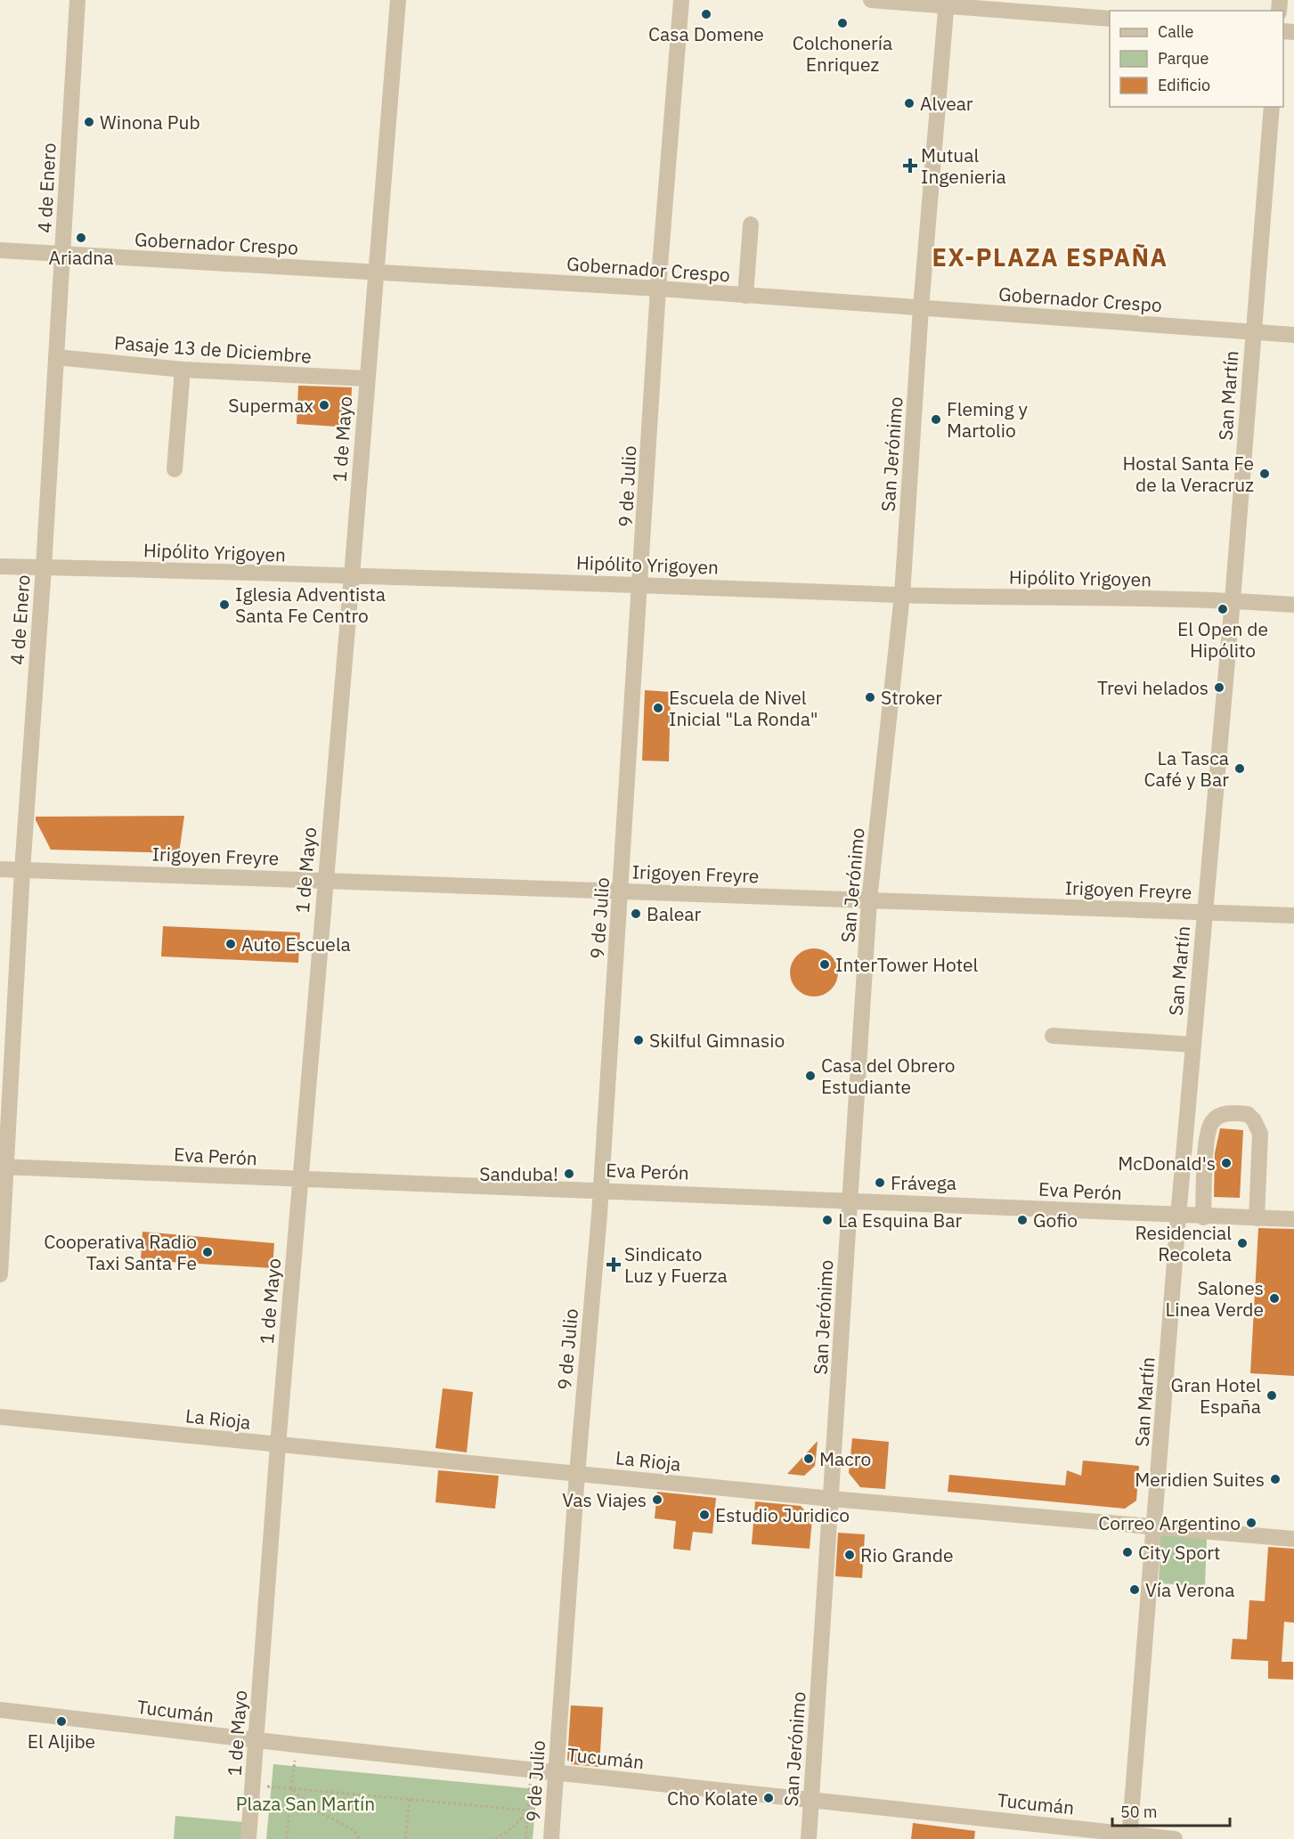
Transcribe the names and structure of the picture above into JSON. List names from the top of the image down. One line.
{"streets":{"street":["4 de Enero","Gobernador Crespo","Pasaje 13 de Diciembre","San Martín","1 de Mayo","San Jerónimo","9 de Julio","Hipólito Yrigoyen","Irigoyen Freyre","Eva Perón","La Rioja","Tucumán"]},"crossings":[["4 de Enero","Gobernador Crespo"],["4 de Enero","Pasaje 13 de Diciembre"],["4 de Enero","Hipólito Yrigoyen"],["4 de Enero","Irigoyen Freyre"],["4 de Enero","Eva Perón"],["Gobernador Crespo","San Martín"],["Gobernador Crespo","1 de Mayo"],["Gobernador Crespo","San Jerónimo"],["Gobernador Crespo","9 de Julio"],["Pasaje 13 de Diciembre","1 de Mayo"],["San Martín","Hipólito Yrigoyen"],["San Martín","Irigoyen Freyre"],["San Martín","Eva Perón"],["San Martín","La Rioja"],["San Martín","Tucumán"],["1 de Mayo","Hipólito Yrigoyen"],["1 de Mayo","Irigoyen Freyre"],["1 de Mayo","Eva Perón"],["1 de Mayo","La Rioja"],["1 de Mayo","Tucumán"],["San Jerónimo","Hipólito Yrigoyen"],["San Jerónimo","Irigoyen Freyre"],["San Jerónimo","Eva Perón"],["San Jerónimo","La Rioja"],["San Jerónimo","Tucumán"],["9 de Julio","Hipólito Yrigoyen"],["9 de Julio","Irigoyen Freyre"],["9 de Julio","Eva Perón"],["9 de Julio","La Rioja"],["9 de Julio","Tucumán"]],"districts":["EX-PLAZA ESPAÑA"],"parks":["Plaza San Martín"],"places":{"other":["Casa Domene","Colchonería Enriquez","Alvear","Winona Pub","Ariadna","Supermax","Fleming y Martolio","Hostal Santa Fe de la Veracruz","Iglesia Adventista Santa Fe Centro","El Open de Hipólito","Trevi helados","Stroker","Escuela de Nivel Inicial \"La Ronda\"","La Tasca Café y Bar","Balear","Auto Escuela","InterTower Hotel","Skilful Gimnasio","Casa del Obrero Estudiante","McDonald's","Sanduba!","Frávega","La Esquina Bar","Gofio","Residencial Recoleta","Cooperativa Radio Taxi Santa Fe","Salones Linea Verde","Gran Hotel España","Macro","Meridien Suites","Vas Viajes","Estudio Juridico","Correo Argentino","City Sport","Rio Grande","Vía Verona","El Aljibe","Cho Kolate"],"health":["Mutual Ingenieria","Sindicato Luz y Fuerza"]},"legend":["Calle","Parque","Edificio"],"scale_bar":"50 m"}
